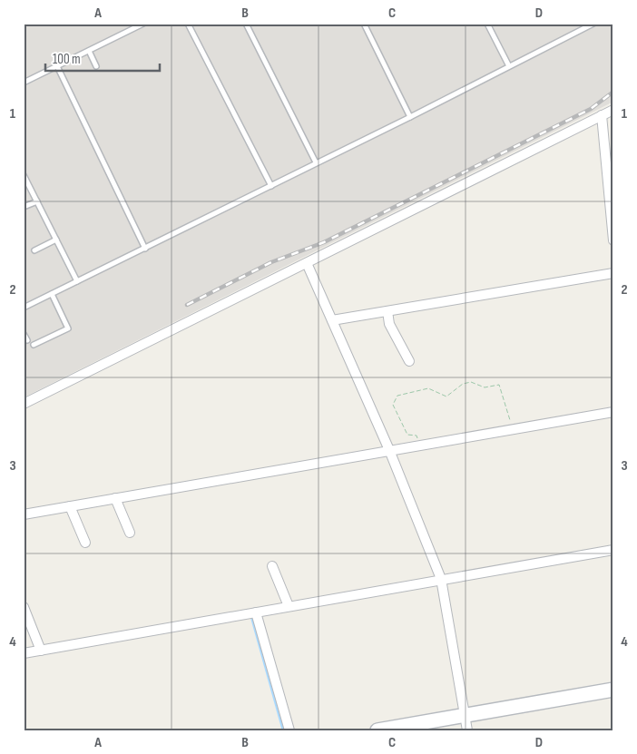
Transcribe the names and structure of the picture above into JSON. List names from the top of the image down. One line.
{"scale_bar":"100 m","grid":{"columns":["A","B","C","D"],"rows":["1","2","3","4"]}}
